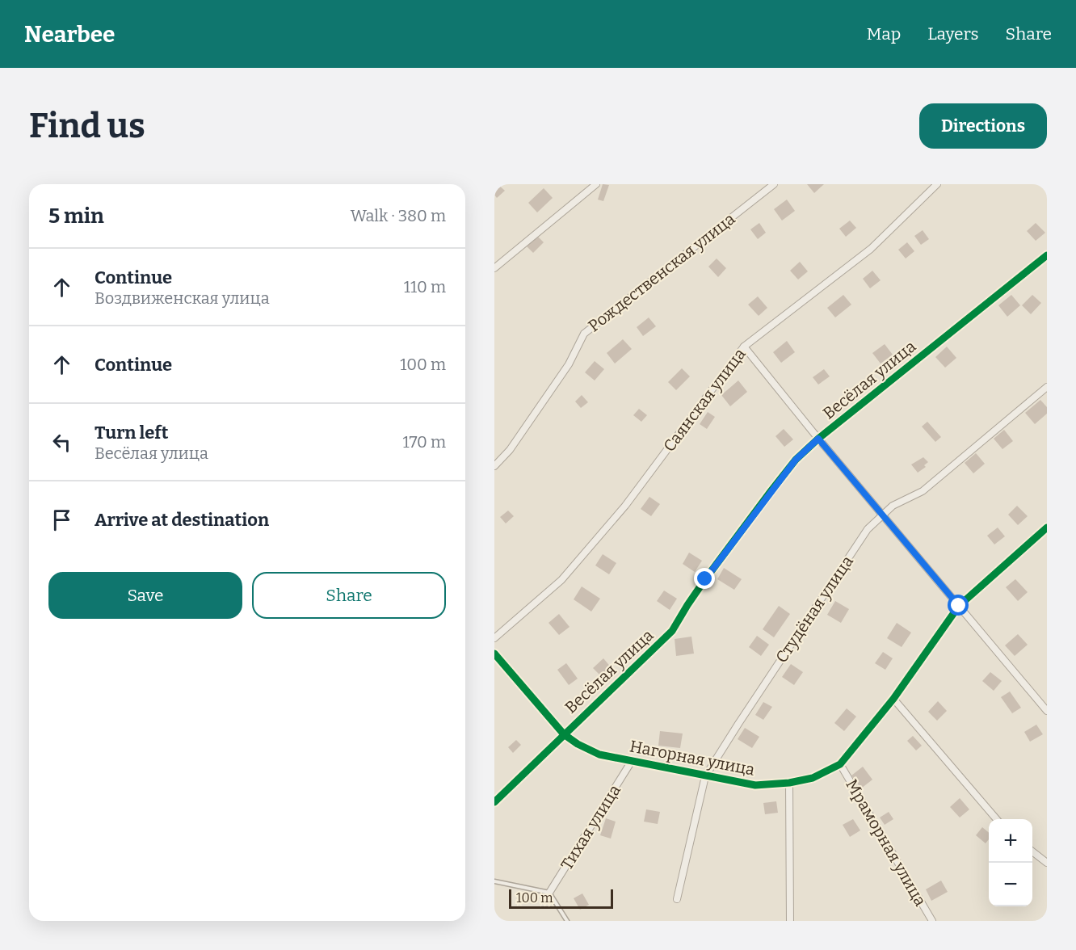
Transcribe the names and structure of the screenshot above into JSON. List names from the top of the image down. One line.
{"streets":{"street":["Рождественская улица","Весёлая улица","Саянская улица","Студёная улица","Нагорная улица","Тихая улица","Мраморная улица"]},"crossings":[["Весёлая улица","Нагорная улица"],["Студёная улица","Нагорная улица"],["Нагорная улица","Тихая улица"],["Нагорная улица","Мраморная улица"]],"scale_bar":"100 m","page":{"header":"Nearbee","nav":["Map","Layers","Share"],"buttons":["Directions",["Save","Share"]],"title":"Find us","heading":["5 min","Walk · 380 m"],"list":[["Continue","Воздвиженская улица","110 m"],["Continue","100 m"],["Turn left","Весёлая улица","170 m"],"Arrive at destination"],"map_buttons":["+","−"],"scale":"100 m"}}
